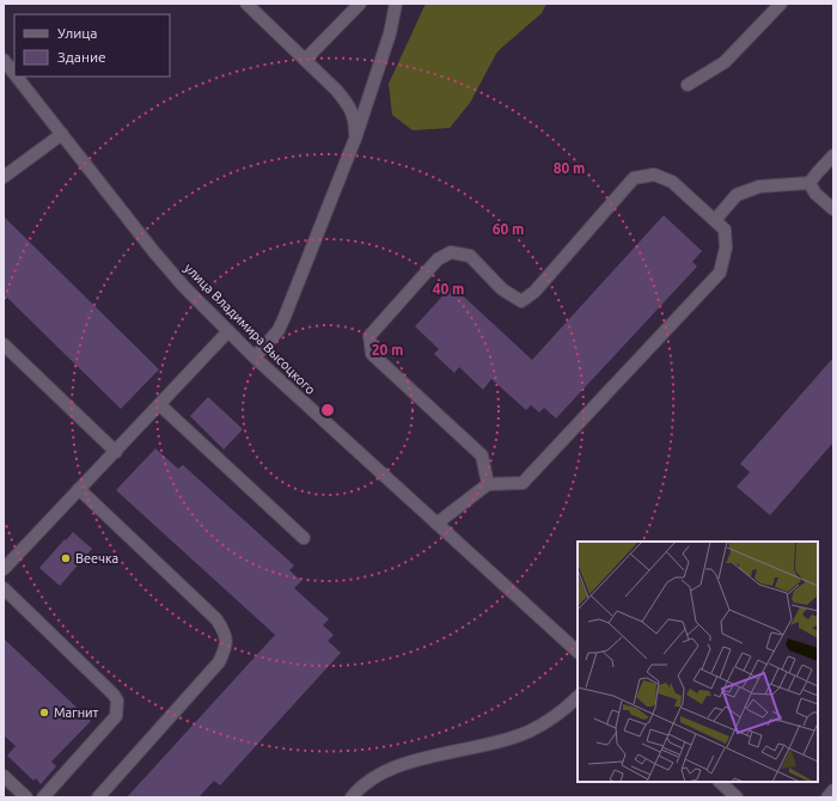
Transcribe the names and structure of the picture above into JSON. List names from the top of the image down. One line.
{"streets":{"street":["улица Владимира Высоцкого"]},"places":["Веечка","Магнит"],"legend":["Улица","Здание"],"rings":["80 m","60 m","40 m","20 m"]}
